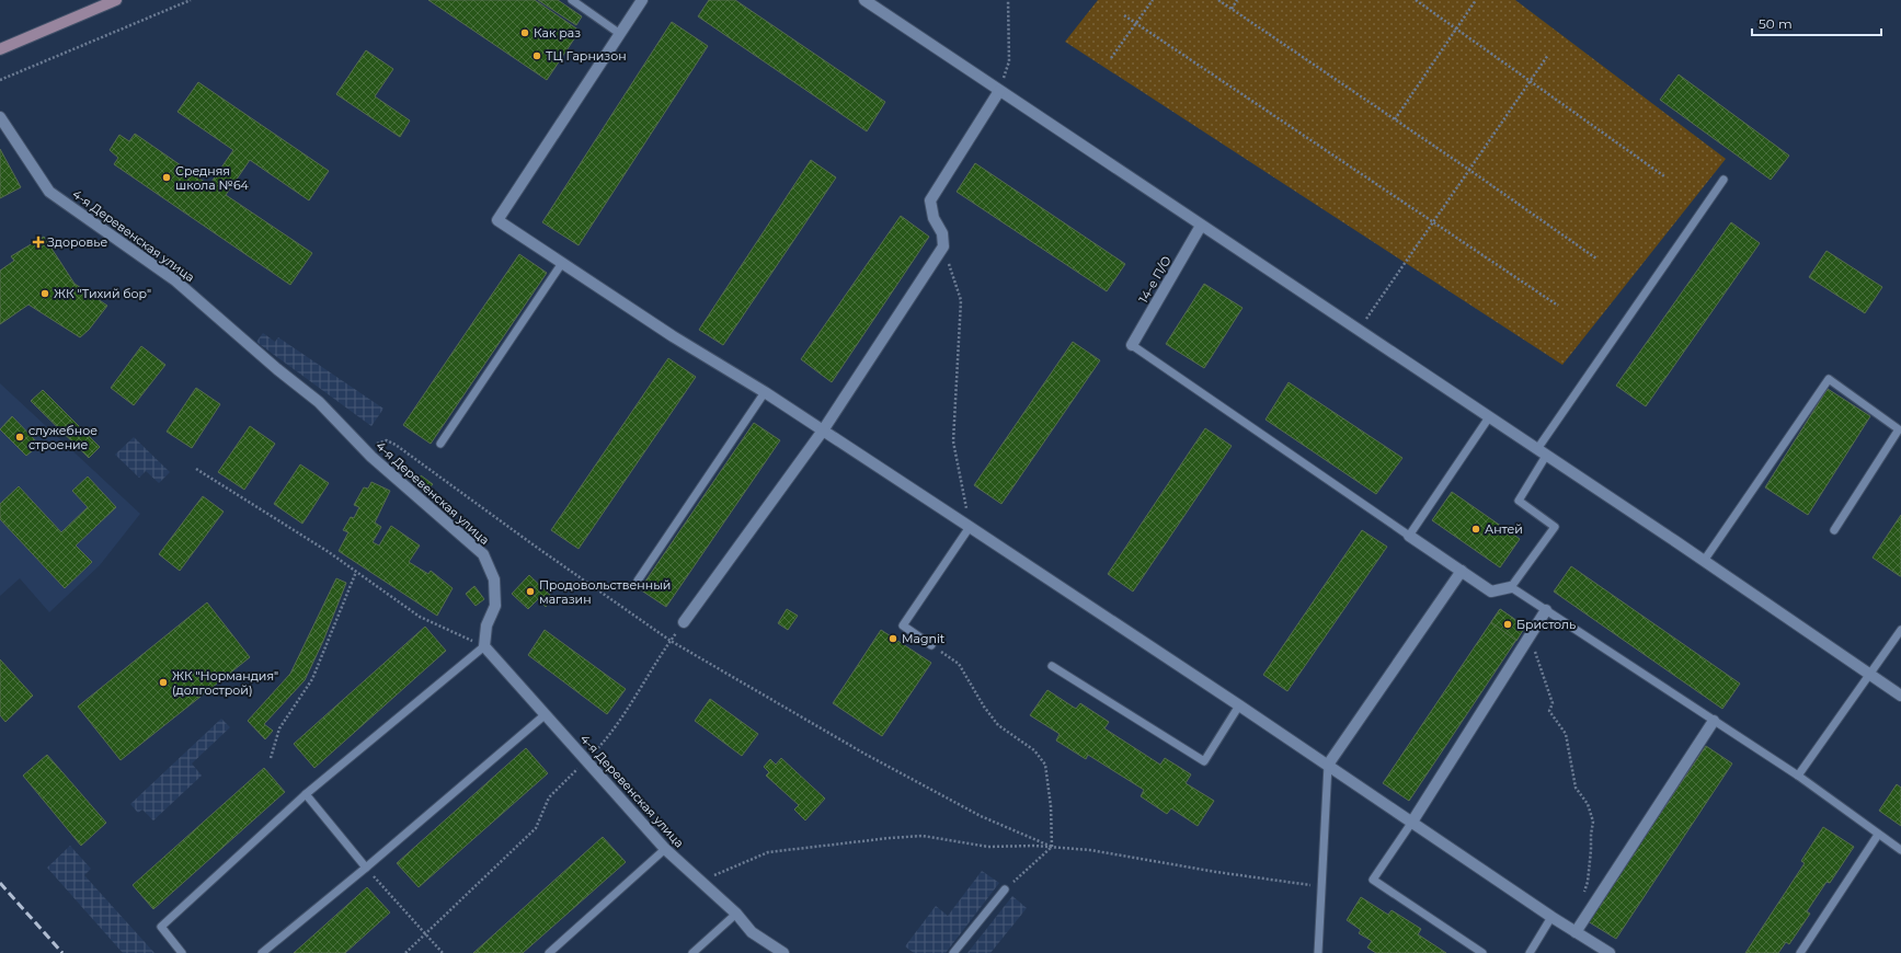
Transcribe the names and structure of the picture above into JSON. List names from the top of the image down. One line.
{"streets":{"street":["4-я Деревенская улица","14-е П/О"]},"places":{"other":["Как раз","ТЦ Гарнизон","Средняя школа №64","ЖК \"Тихий бор\"","служебное строение","Антей","Продовольственный магазин","Бристоль","Magnit","ЖК \"Нормандия\" (долгострой)"],"health":["Здоровье"]},"scale_bar":"50 m"}
